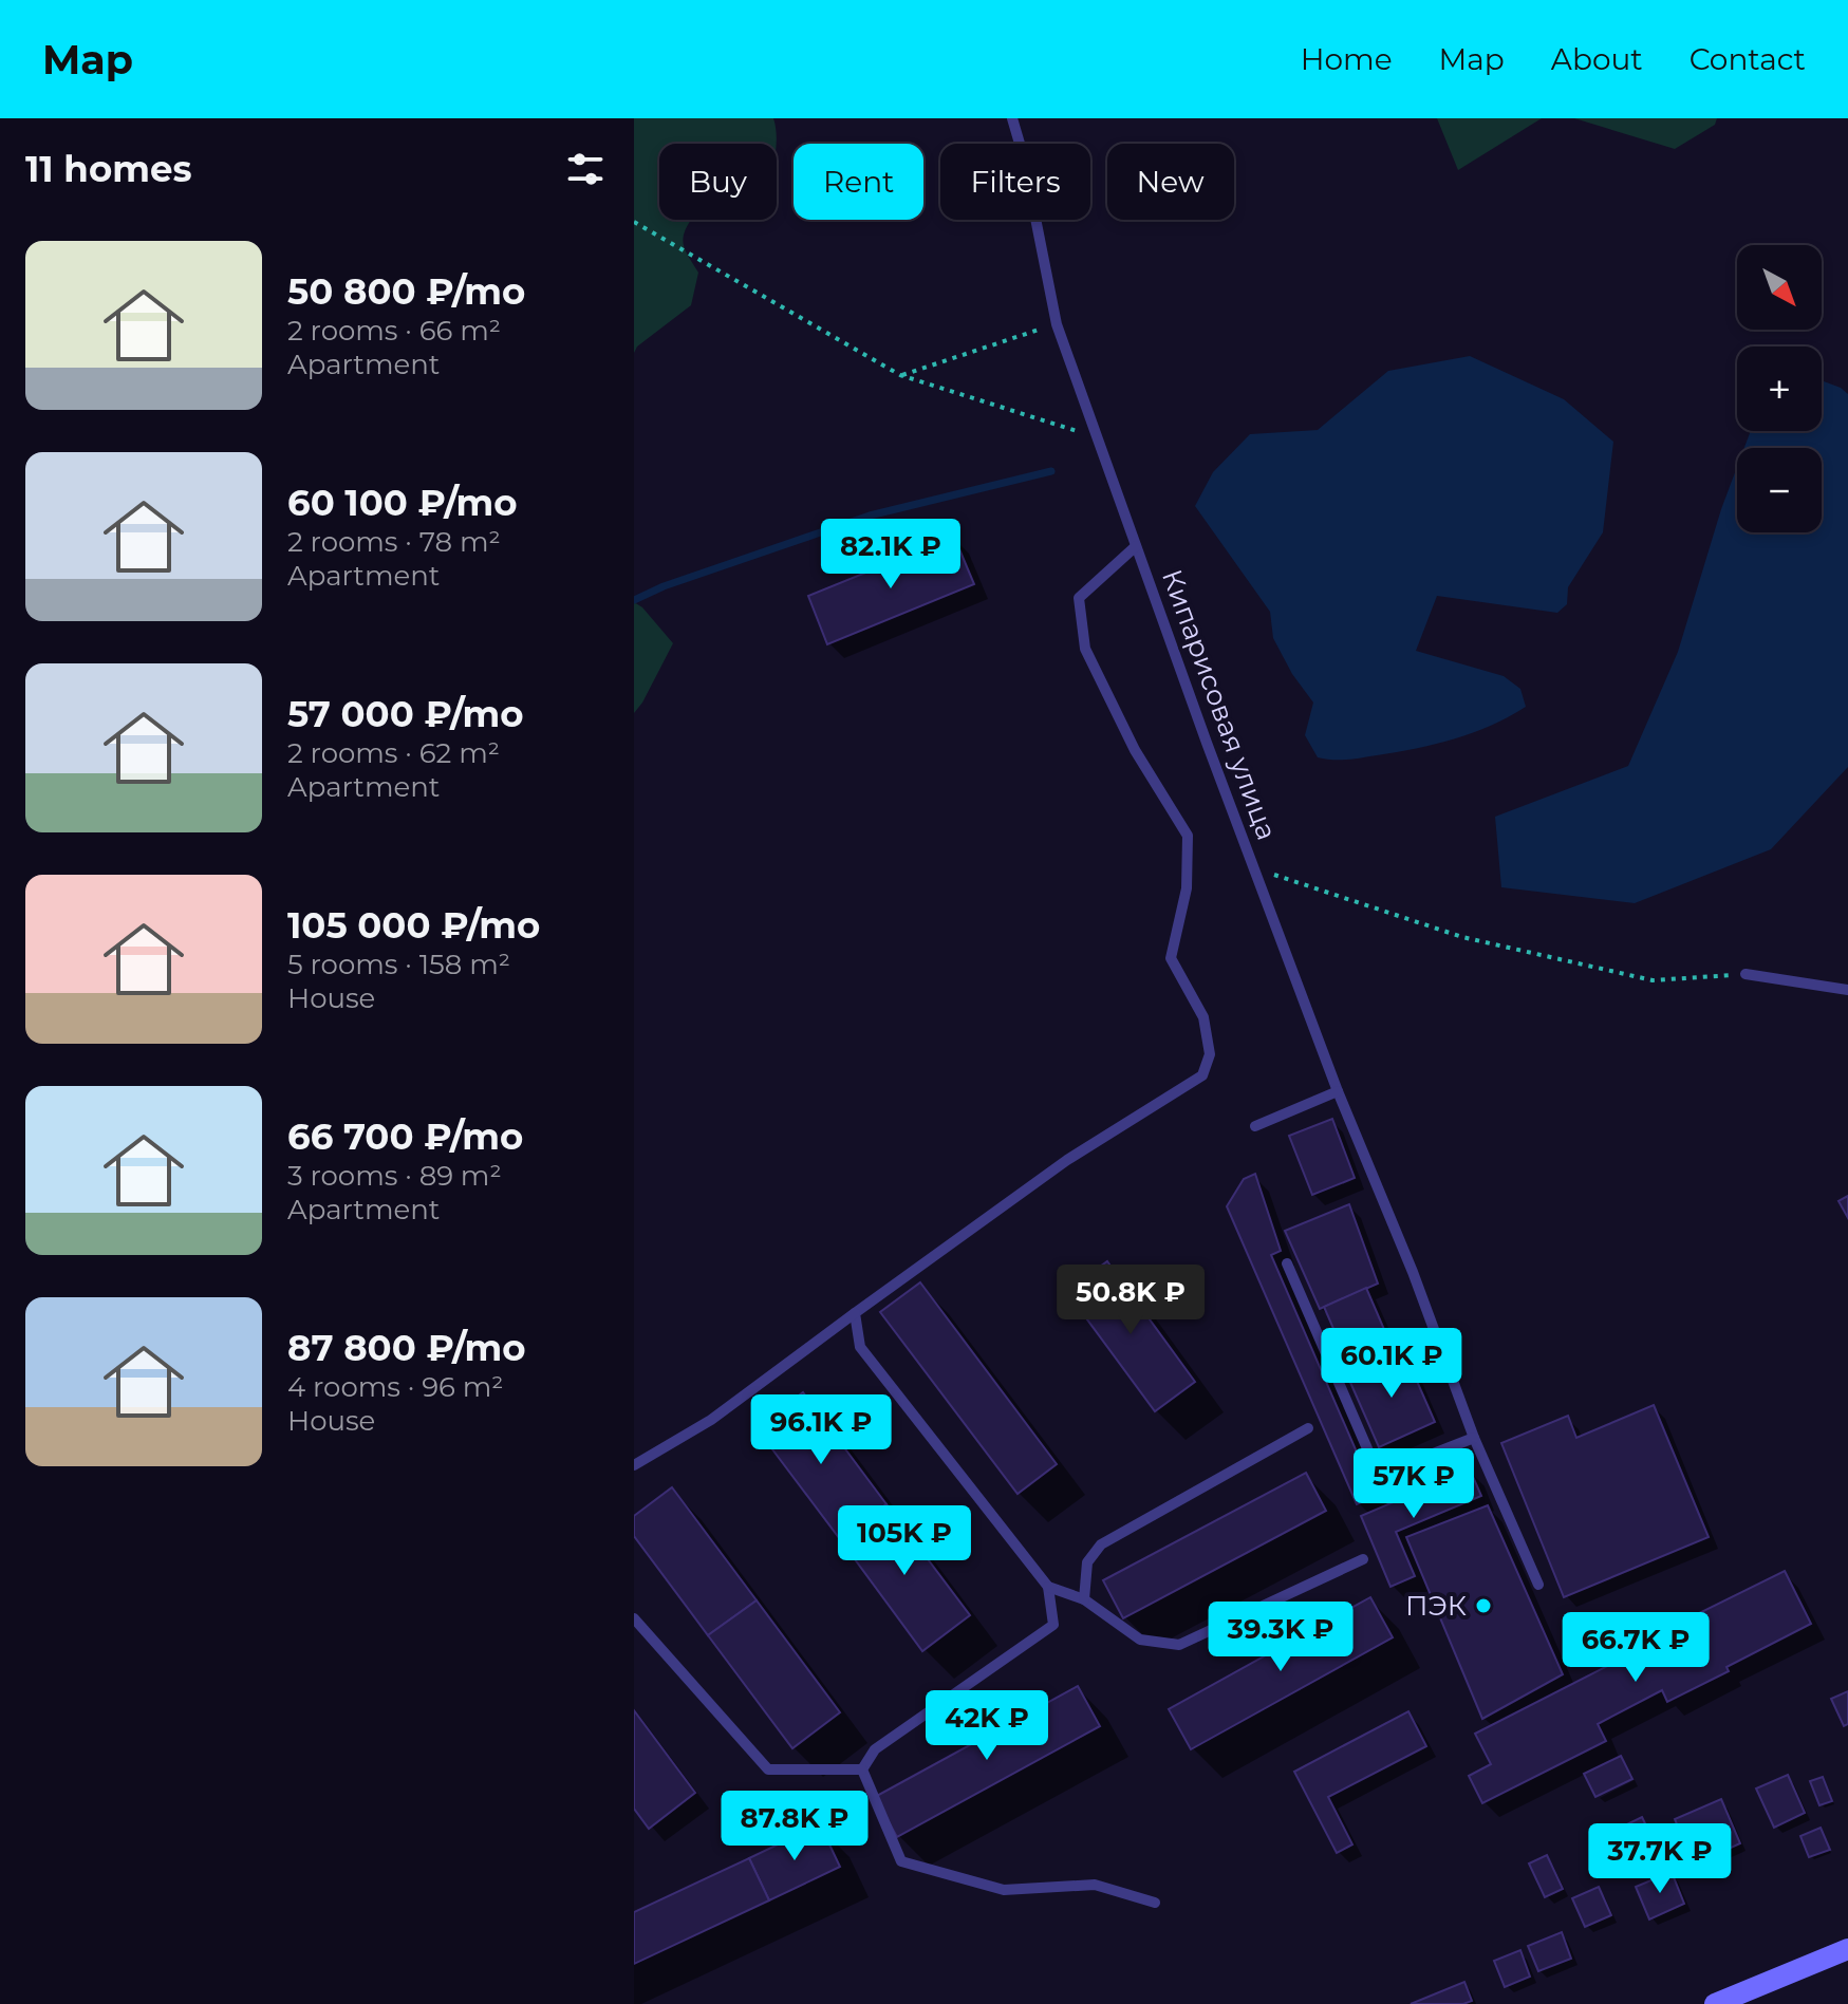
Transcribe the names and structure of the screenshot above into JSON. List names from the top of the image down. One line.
{"streets":{"lane":["Кипарисовая улица"]},"places":["ПЭК"],"north":"bottom right","page":{"header":"Map","nav":["Home","Map","About","Contact"],"heading":"11 homes","chip":["Buy","Rent","Filters","New"],"list":[{"name":"50 800 ₽/mo","note":"2 rooms · 66 m² · Apartment"},{"name":"60 100 ₽/mo","note":"2 rooms · 78 m² · Apartment"},{"name":"57 000 ₽/mo","note":"2 rooms · 62 m² · Apartment"},{"name":"105 000 ₽/mo","note":"5 rooms · 158 m² · House"},{"name":"66 700 ₽/mo","note":"3 rooms · 89 m² · Apartment"},{"name":"87 800 ₽/mo","note":"4 rooms · 96 m² · House"}],"map_buttons":["+","−"],"price":["82.1K ₽","50.8K ₽","60.1K ₽","96.1K ₽","57K ₽","105K ₽","39.3K ₽","66.7K ₽","42K ₽","87.8K ₽","37.7K ₽"]}}
